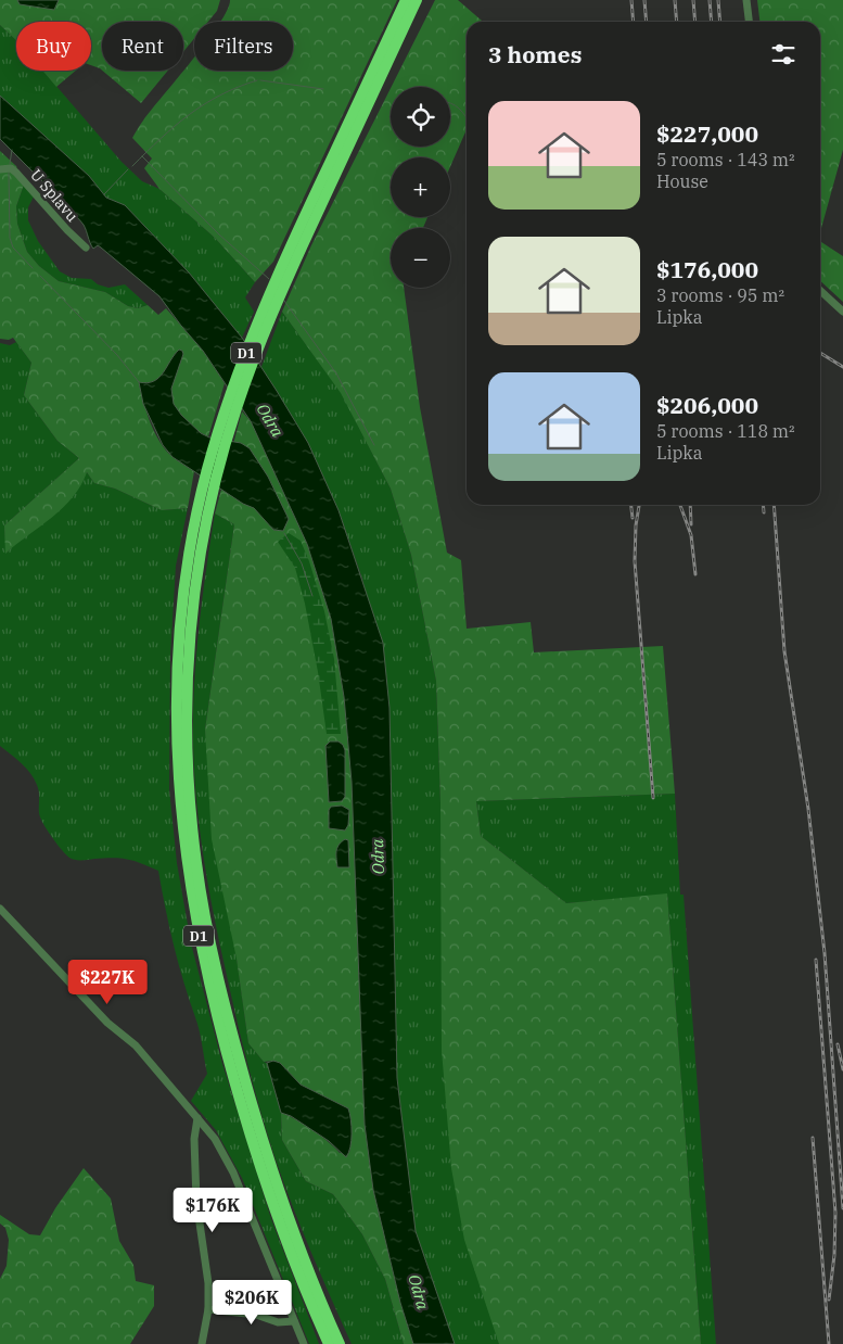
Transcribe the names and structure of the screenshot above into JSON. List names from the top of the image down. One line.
{"streets":{"highway":["D1"],"street":["U Splavu"]},"water":["Odra"],"page":{"chip":["Buy","Rent","Filters"],"heading":"3 homes","map_buttons":["+","−"],"list":[{"name":"$227,000","note":"5 rooms · 143 m² · House"},{"name":"$176,000","note":"3 rooms · 95 m² · Lipka"},{"name":"$206,000","note":"5 rooms · 118 m² · Lipka"}],"price":["$227K","$176K","$206K"]}}
